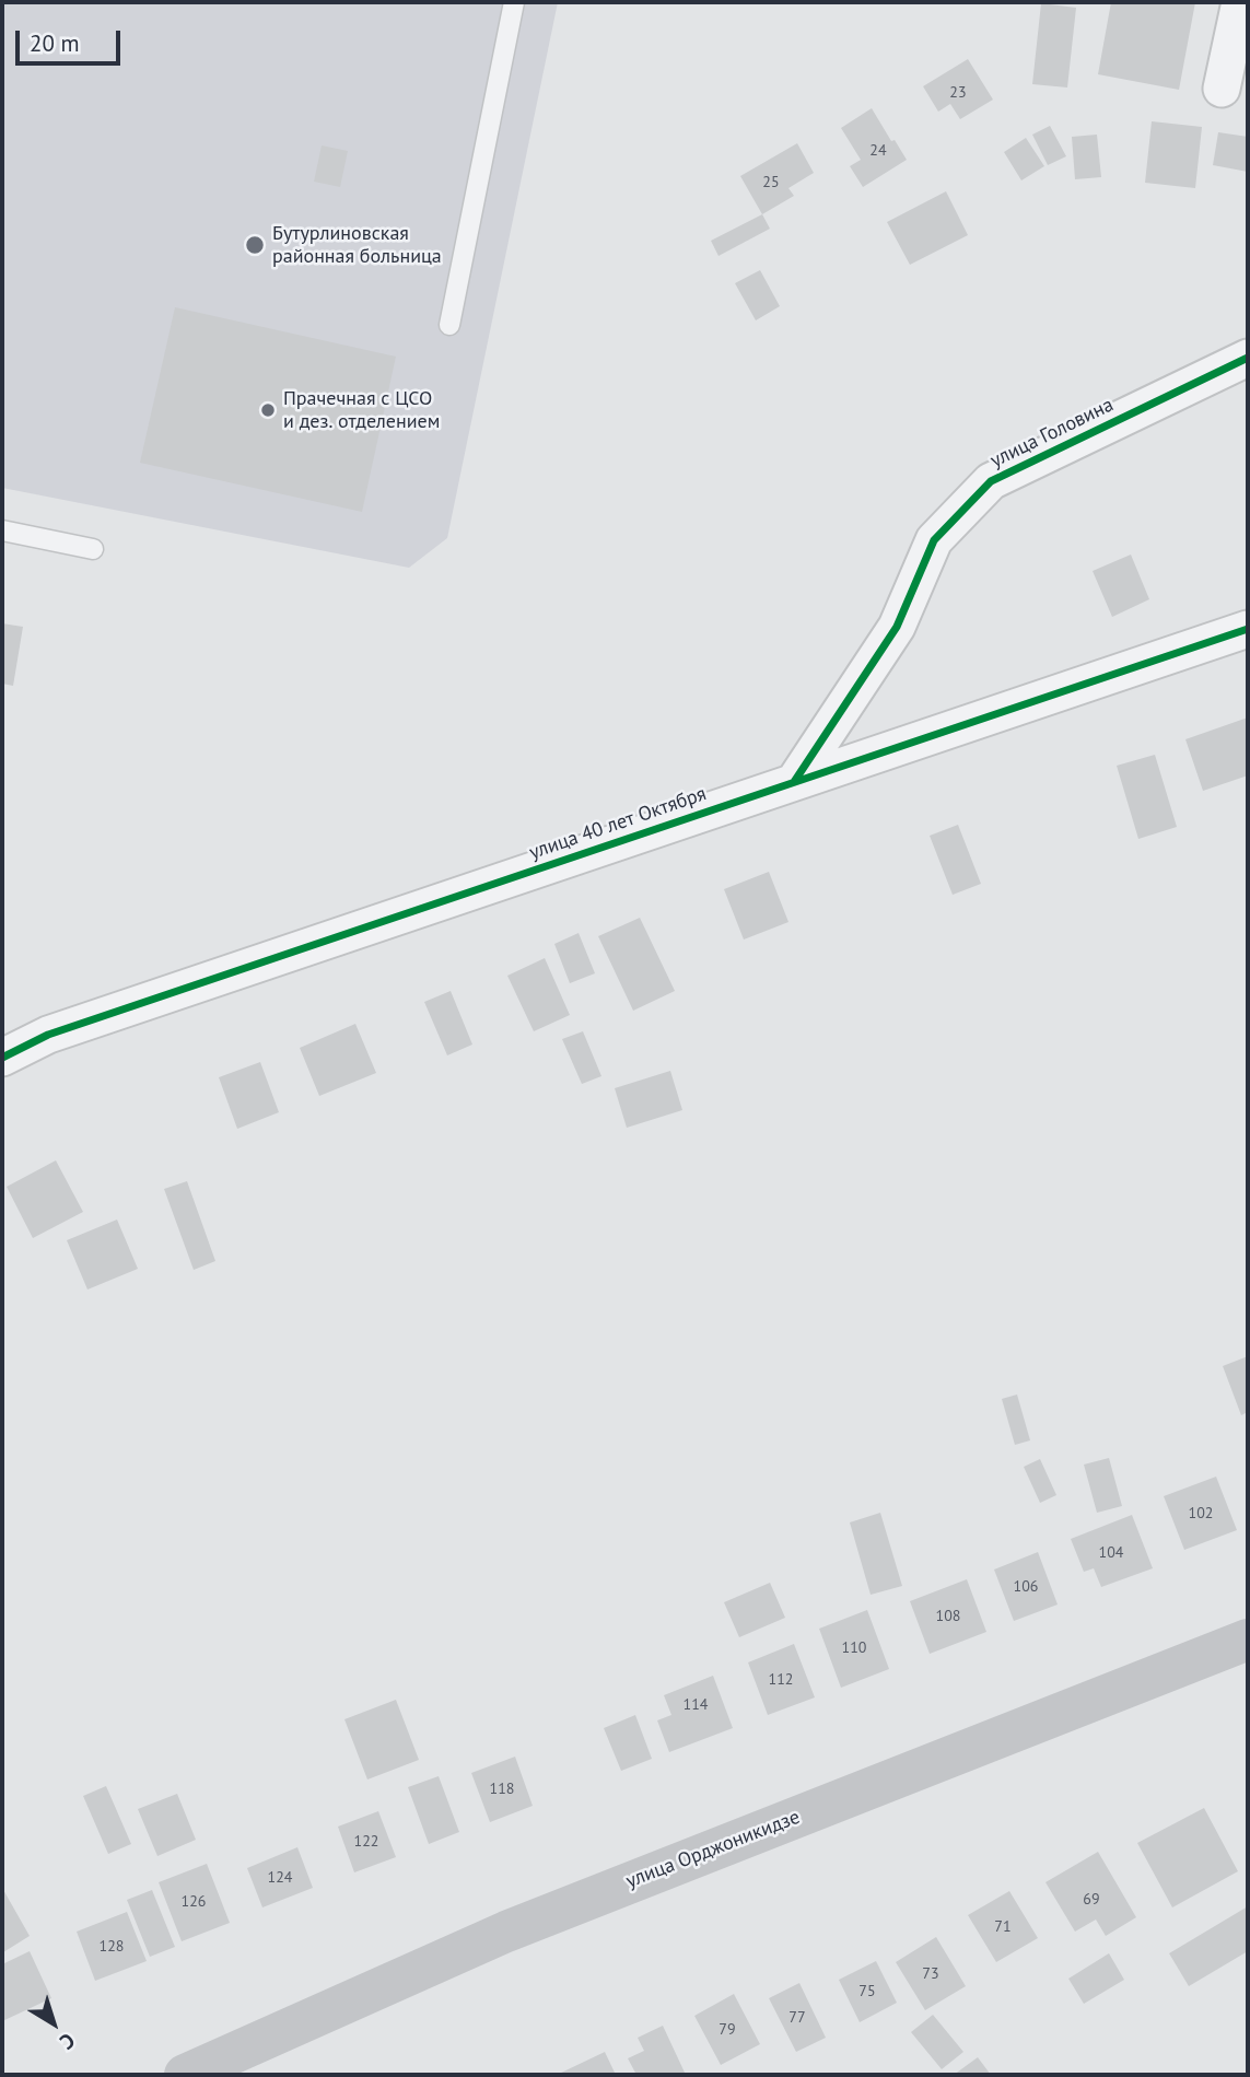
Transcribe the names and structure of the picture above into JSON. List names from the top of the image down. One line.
{"streets":{"main road":["улица Орджоникидзе"],"street":["улица Головина","улица 40 лет Октября"]},"crossings":[["улица Головина","улица 40 лет Октября"]],"places":["Бутурлиновская районная больница","Прачечная с ЦСО и дез. отделением"],"house_numbers":["23","24","25","102","104","106","108","110","112","114","118","122","124","69","126","71","128","73","75","77","79"],"scale_bar":"20 m","north":"bottom right"}
